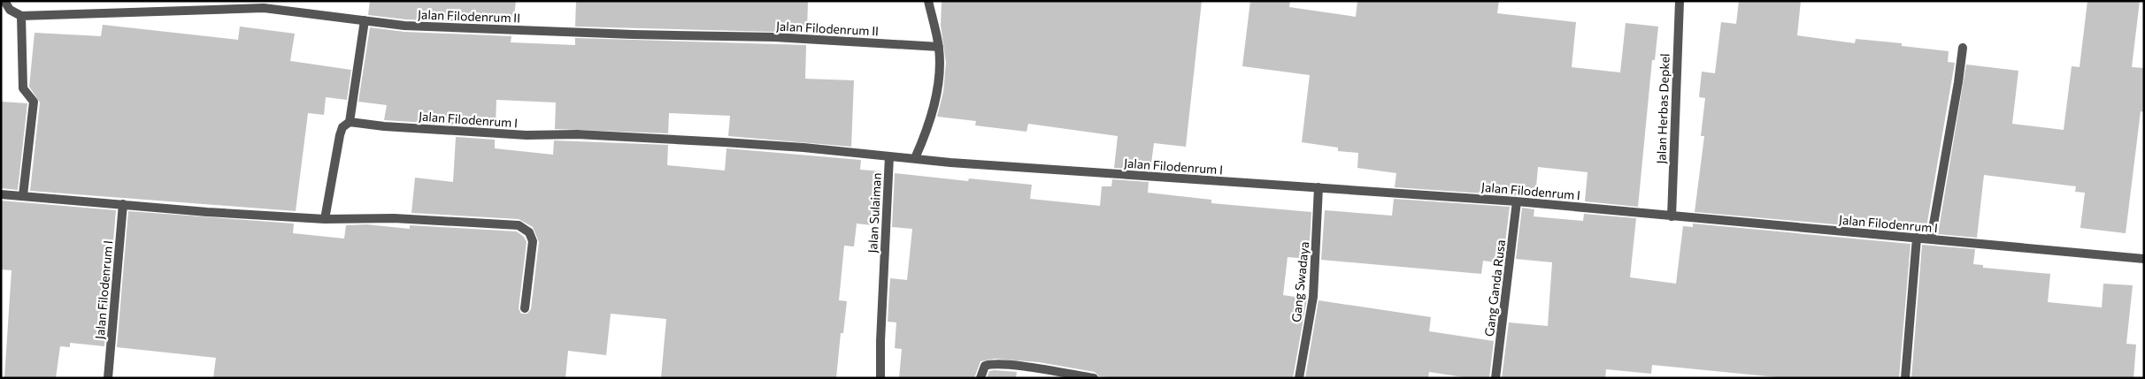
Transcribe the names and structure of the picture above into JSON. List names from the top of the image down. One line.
{"streets":{"street":["Jalan Filodenrum II","Jalan Herbas Depkel","Jalan Filodenrum I","Jalan Sulaiman","Gang Swadaya","Gang Ganda Rusa"]},"crossings":[["Jalan Herbas Depkel","Jalan Filodenrum I"],["Jalan Filodenrum I","Jalan Sulaiman"],["Jalan Filodenrum I","Gang Swadaya"],["Jalan Filodenrum I","Gang Ganda Rusa"]]}
